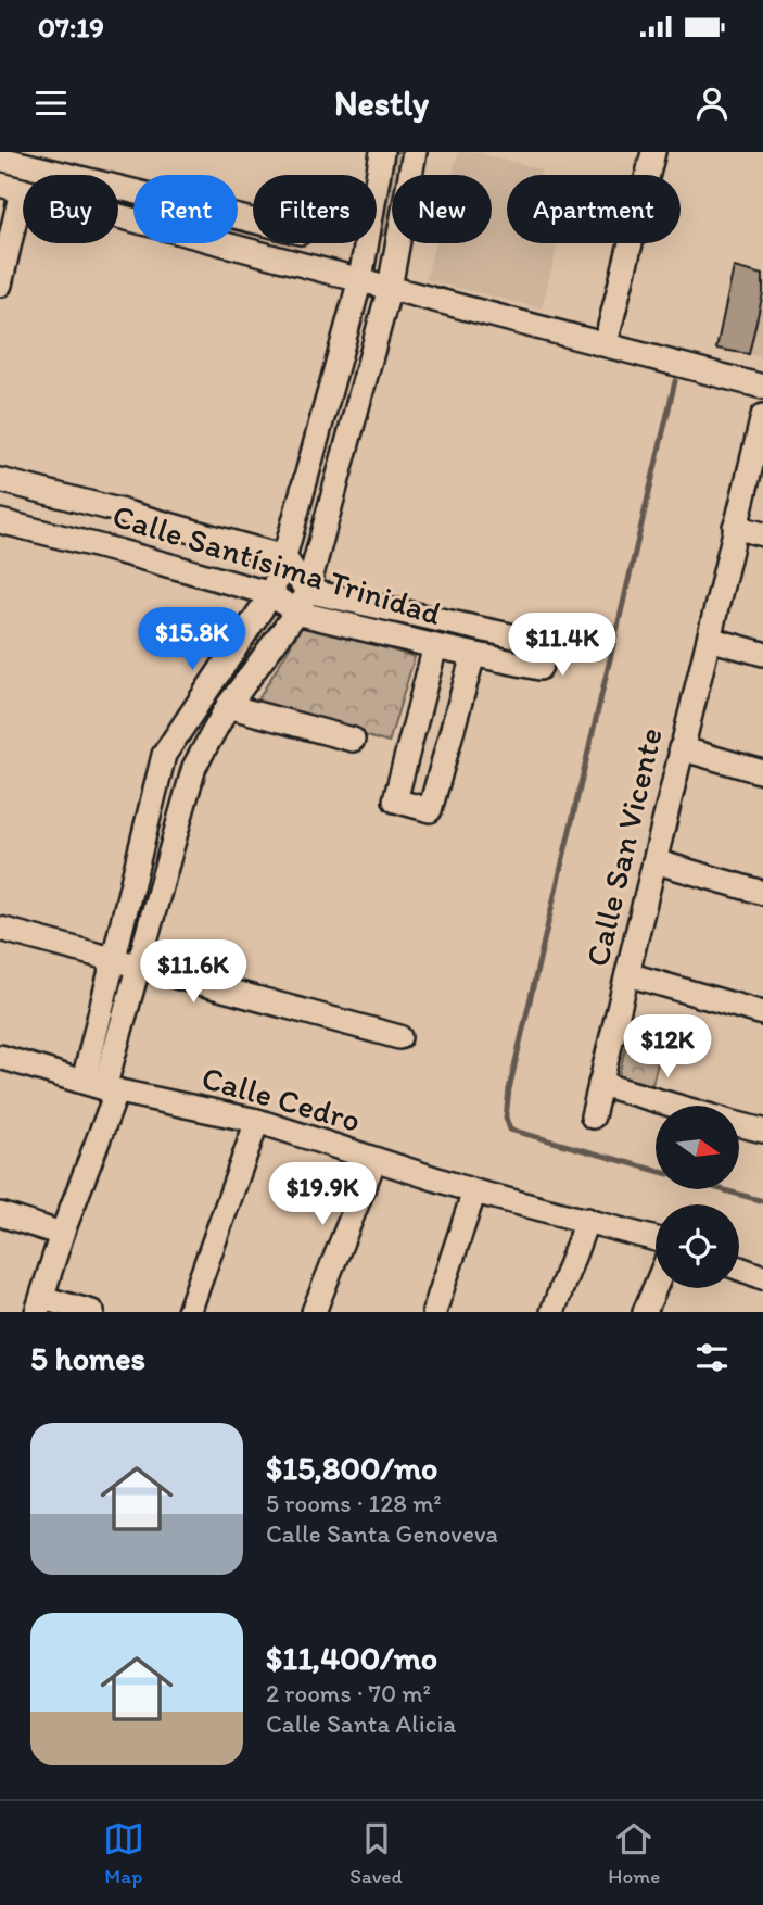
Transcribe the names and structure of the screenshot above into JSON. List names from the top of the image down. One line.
{"streets":{"street":["Calle Santísima Trinidad","Calle San Vicente","Calle Cedro"]},"north":"right","page":{"status":"07:19","header":"Nestly","chip":["Buy","Rent","Filters","New","Apartment"],"price":["$15.8K","$11.4K","$11.6K","$12K","$19.9K"],"heading":"5 homes","list":[{"name":"$15,800/mo","note":"5 rooms · 128 m² · Calle Santa Genoveva"},{"name":"$11,400/mo","note":"2 rooms · 70 m² · Calle Santa Alicia"}],"tabs":["Map","Saved","Home"]}}
